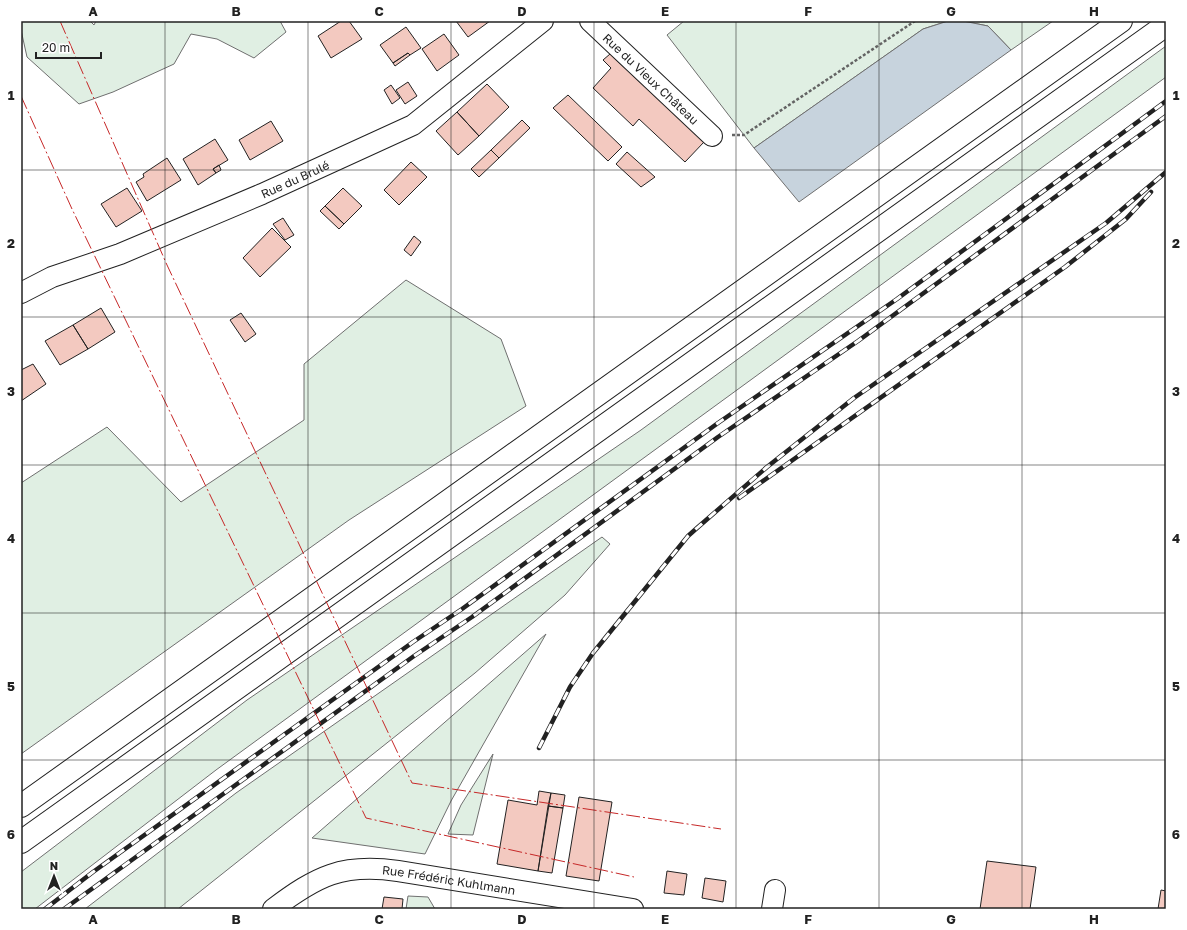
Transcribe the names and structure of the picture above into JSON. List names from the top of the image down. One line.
{"streets":{"street":["Rue du Vieux Château","Rue du Brulé","Rue Frédéric Kuhlmann"]},"scale_bar":"20 m","north":"top","grid":{"columns":["A","B","C","D","E","F","G","H"],"rows":["1","2","3","4","5","6"]}}
